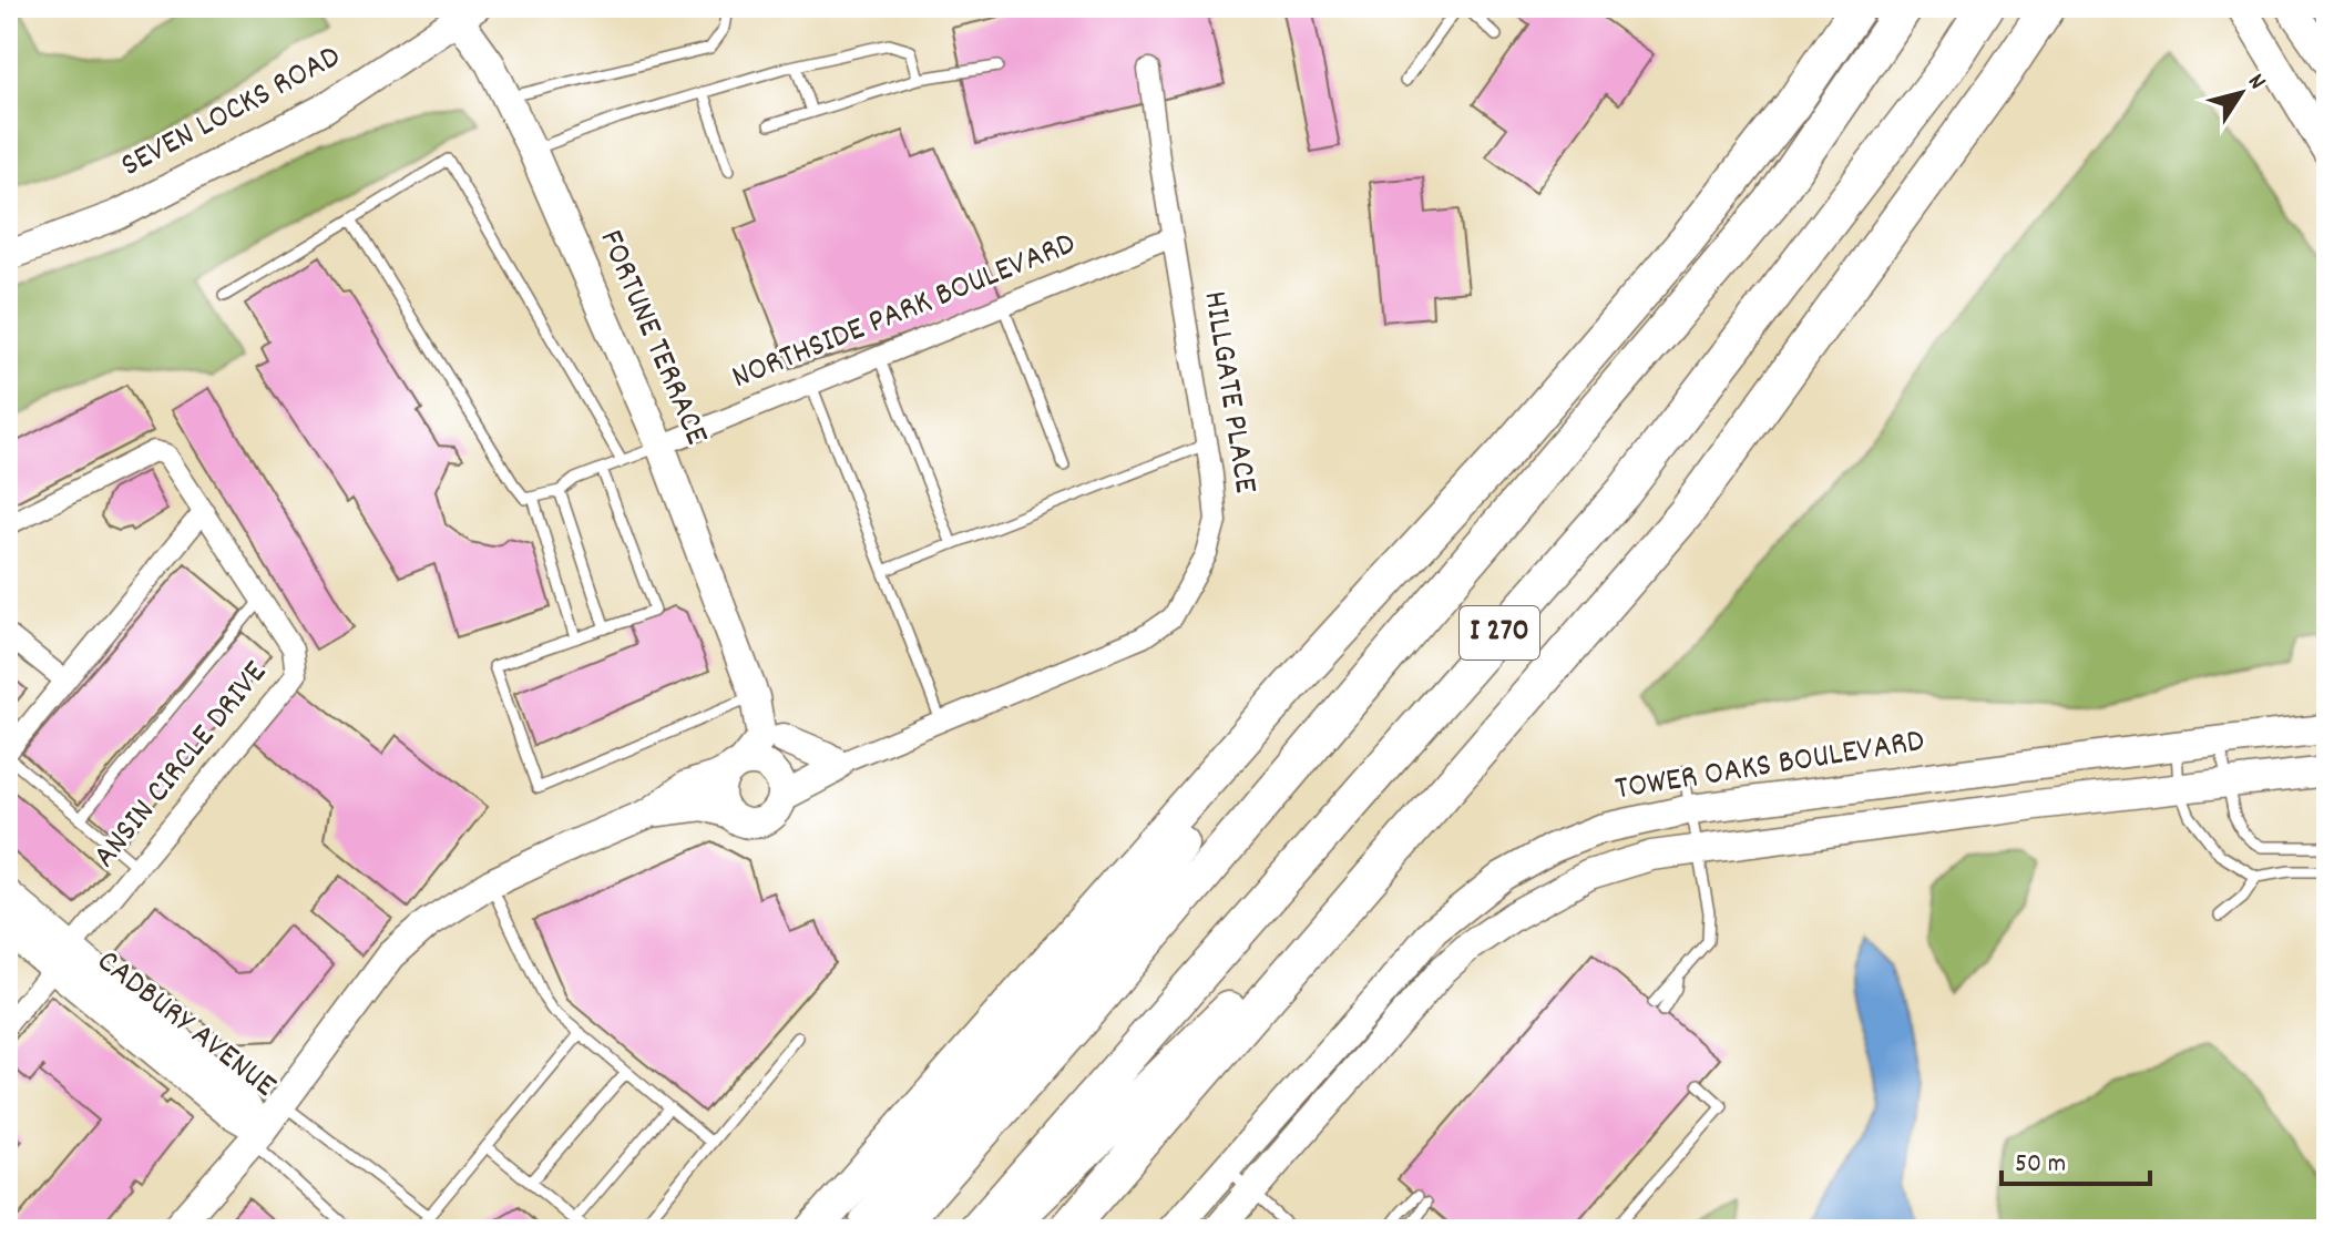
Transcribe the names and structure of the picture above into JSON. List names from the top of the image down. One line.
{"streets":{"highway":["I 270"],"street":["SEVEN LOCKS ROAD","NORTHSIDE PARK BOULEVARD","FORTUNE TERRACE","HILLGATE PLACE","ANSIN CIRCLE DRIVE","TOWER OAKS BOULEVARD","CADBURY AVENUE"]},"crossings":[["SEVEN LOCKS ROAD","FORTUNE TERRACE"],["NORTHSIDE PARK BOULEVARD","FORTUNE TERRACE"],["NORTHSIDE PARK BOULEVARD","HILLGATE PLACE"],["ANSIN CIRCLE DRIVE","CADBURY AVENUE"]],"scale_bar":"50 m","north":"top right"}
